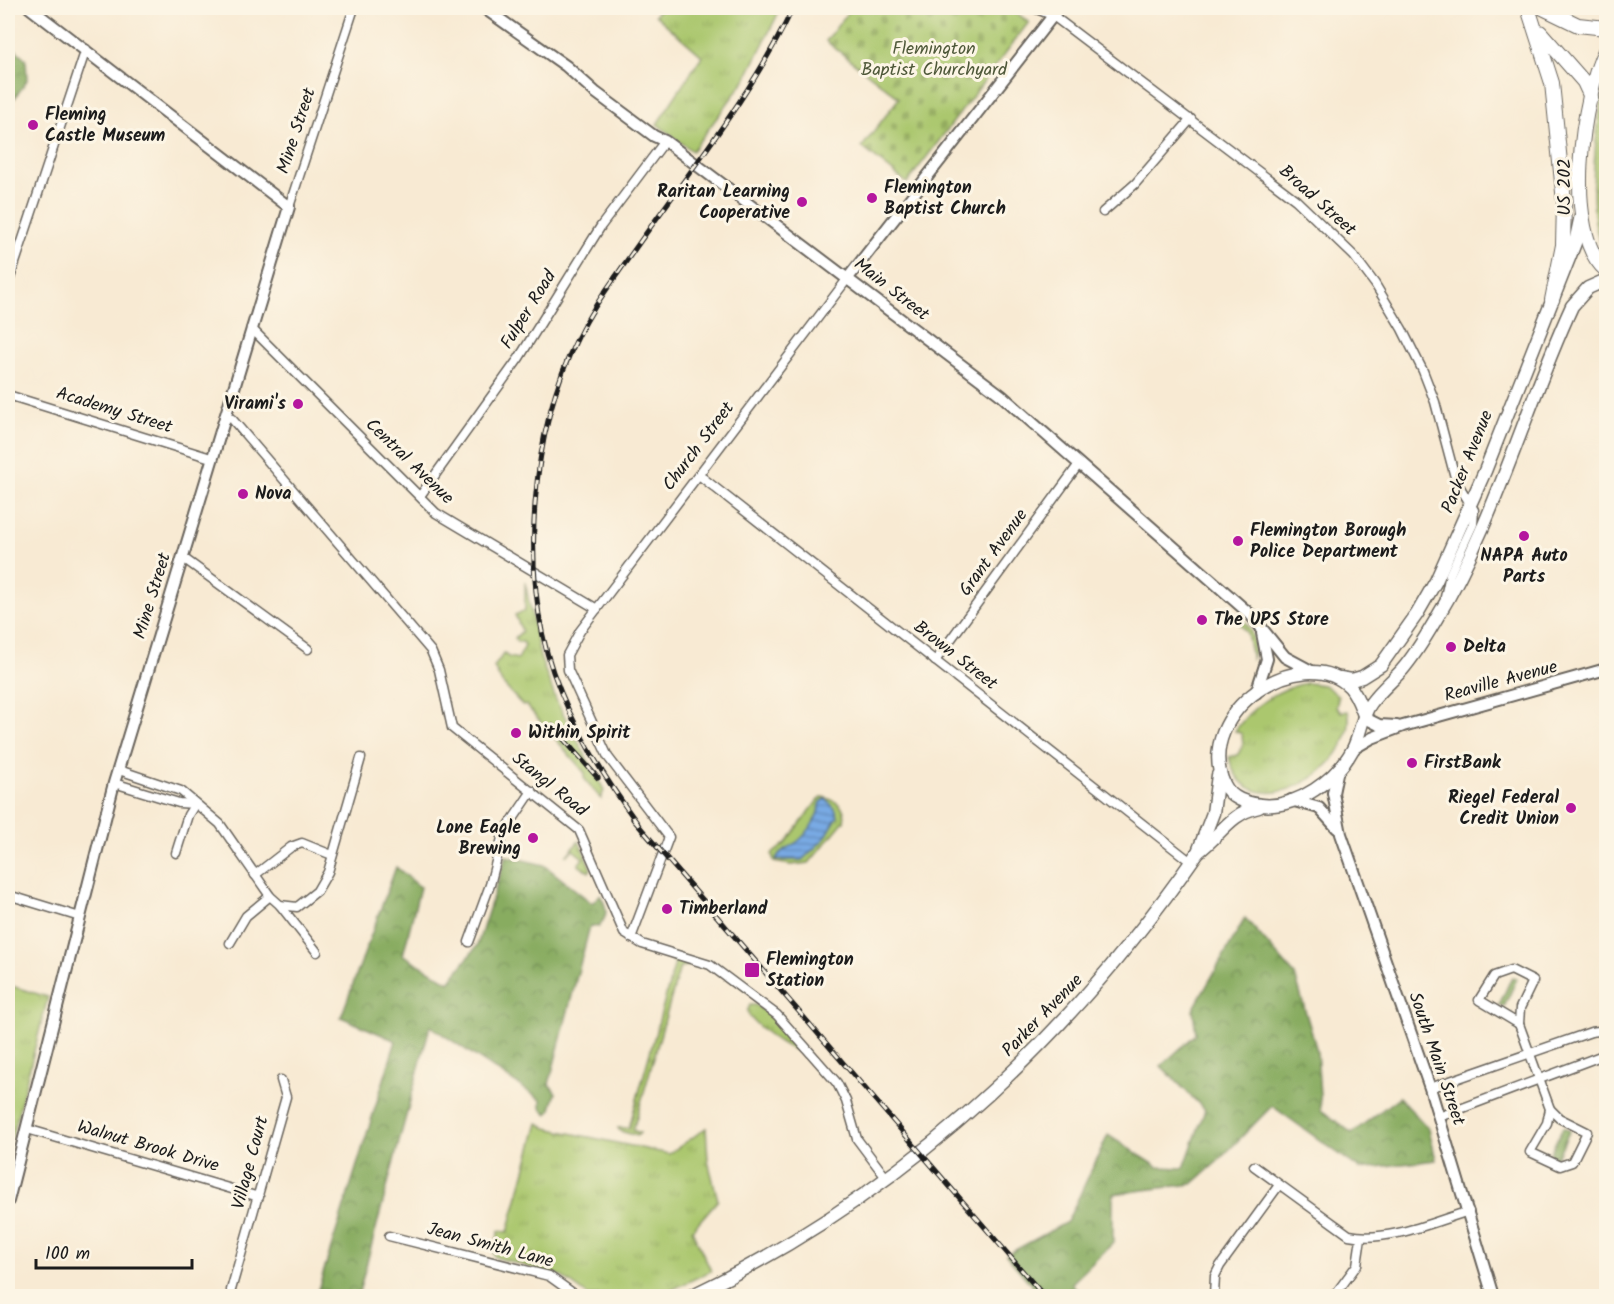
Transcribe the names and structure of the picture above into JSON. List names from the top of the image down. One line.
{"streets":{"highway":["US 202"],"main road":["Packer Avenue","Parker Avenue"],"street":["Mine Street","Broad Street","Main Street","Fulper Road","Academy Street","Church Street","Central Avenue","Grant Avenue","Brown Street","Reaville Avenue","Stangl Road","South Main Street","Walnut Brook Drive","Village Court","Jean Smith Lane"]},"crossings":[["Mine Street","Academy Street"],["Mine Street","Central Avenue"],["Mine Street","Stangl Road"],["Mine Street","Walnut Brook Drive"],["US 202","Packer Avenue"],["Broad Street","Church Street"],["Broad Street","Packer Avenue"],["Main Street","Fulper Road"],["Main Street","Church Street"],["Main Street","Packer Avenue"],["Main Street","Grant Avenue"],["Main Street","Reaville Avenue"],["Main Street","Parker Avenue"],["Main Street","South Main Street"],["Fulper Road","Central Avenue"],["Church Street","Central Avenue"],["Church Street","Brown Street"],["Church Street","Stangl Road"],["Packer Avenue","Reaville Avenue"],["Packer Avenue","Parker Avenue"],["Packer Avenue","South Main Street"],["Grant Avenue","Brown Street"],["Brown Street","Parker Avenue"],["Reaville Avenue","Parker Avenue"],["Reaville Avenue","South Main Street"],["Parker Avenue","South Main Street"],["Walnut Brook Drive","Village Court"]],"parks":["Flemington Baptist Churchyard"],"places":{"other":["Fleming Castle Museum","Flemington Baptist Church","Raritan Learning Cooperative","Virami's","Nova","NAPA Auto Parts","Flemington Borough Police Department","The UPS Store","Delta","Within Spirit","FirstBank","Riegel Federal Credit Union","Lone Eagle Brewing","Timberland"],"transit":["Flemington Station"]},"scale_bar":"100 m"}
